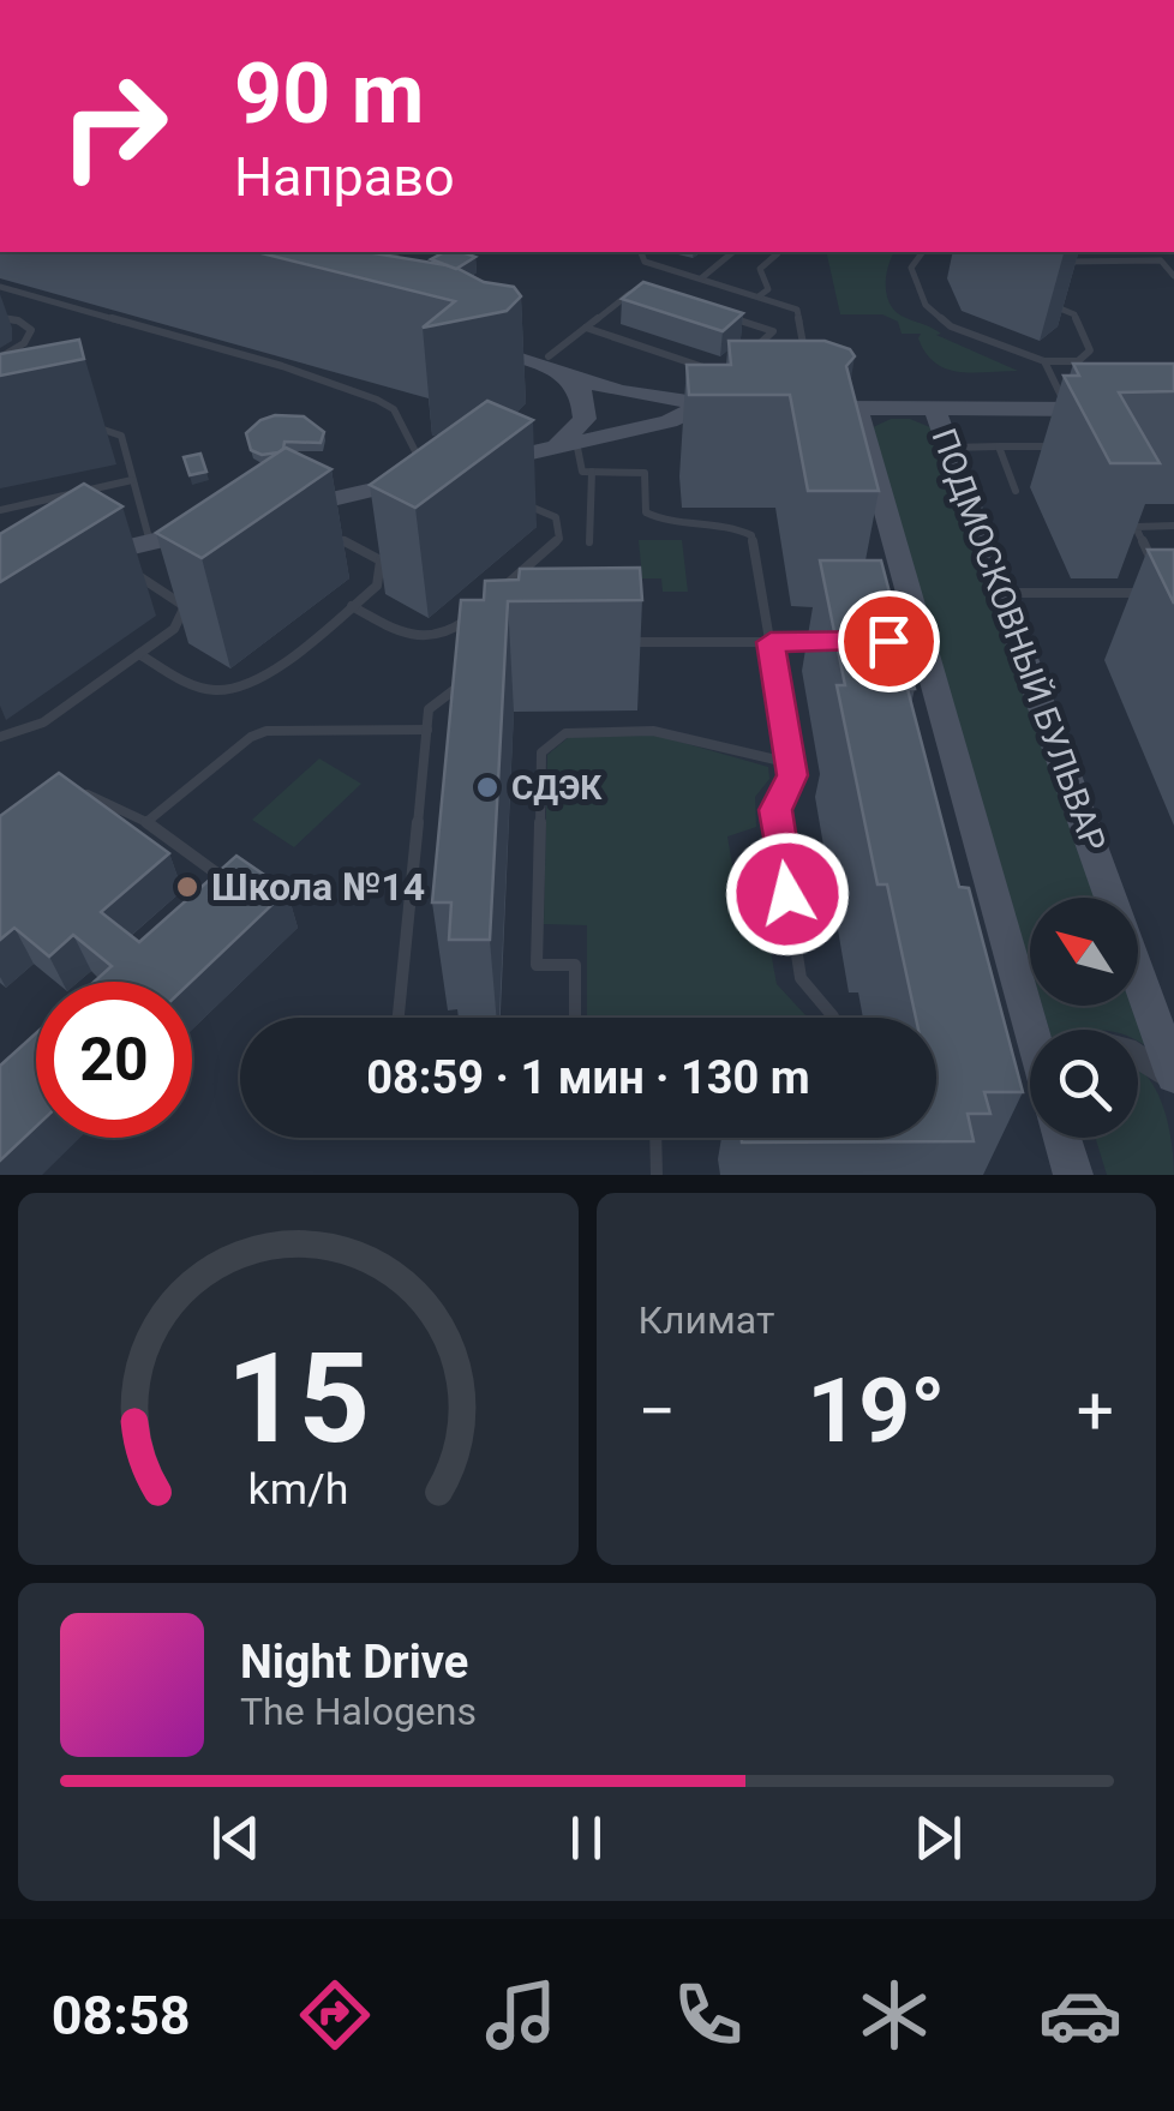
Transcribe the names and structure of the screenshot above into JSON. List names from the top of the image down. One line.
{"streets":{"street":["ПОДМОСКОВНЫЙ БУЛЬВАР"]},"places":["СДЭК","Школа №14"],"north":"top left","page":{"turn":["90 m","Направо"],"limit":"20","trip":"08:59 · 1 мин · 130 m","tile":"Климат","heat":["−","19°","+"],"song":["Night Drive","The Halogens"],"tabs":"08:58","gauge":["15","km/h"]}}
